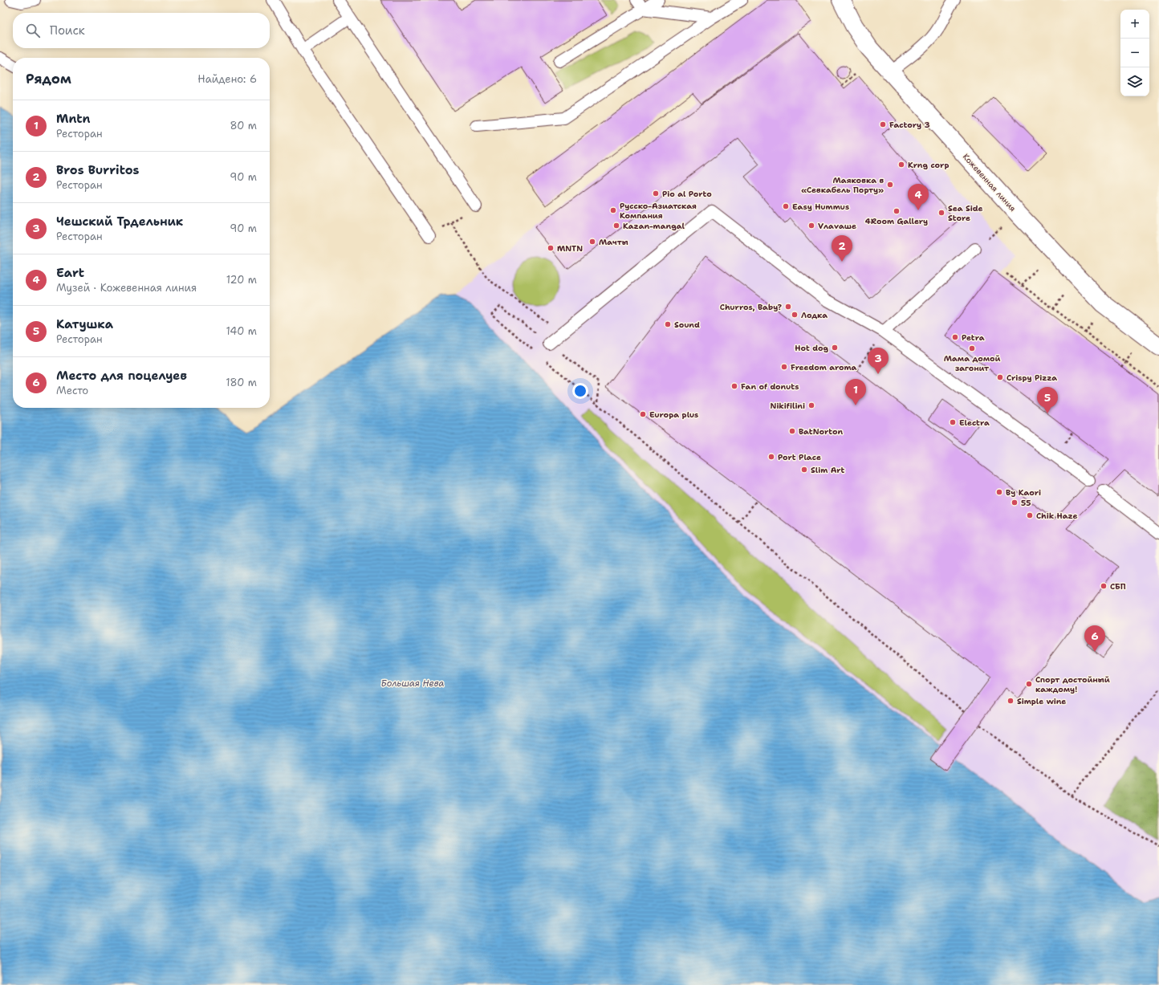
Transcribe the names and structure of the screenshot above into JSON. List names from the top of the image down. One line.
{"streets":{"street":["Кожевенная линия"]},"water":["Большая Нева"],"places":["Factory 3","Krng corp","Маяковка в «Севкабель Порту»","Pio al Porto","Easy Hummus","Русско-Азиатская Компания","4Room Gallery","Sea Side Store","Kazan-mangal","Vлаvаше","Мачты","MNTN","Churros, Baby?","Лодка","Sound","Petra","Hot dog","Мама домой загонит","Freedom aroma","Crispy Pizza","Fan of donuts","Nikifilini","Europa plus","Electra","BatNorton","Port Place","Slim Art","By Kaori","55","Chik Haze","СБП","Спорт достойный каждому!","Simple wine"],"page":{"map_buttons":["+","−"],"search":"Поиск","heading":["Рядом","Найдено: 6"],"list":[{"mark":"1","name":"Mntn","note":"Ресторан","value":"80 m"},{"mark":"2","name":"Bros Burritos","note":"Ресторан","value":"90 m"},{"mark":"3","name":"Чешский Трдельник","note":"Ресторан","value":"90 m"},{"mark":"4","name":"Eart","note":"Музей · Кожевенная линия","value":"120 m"},{"mark":"5","name":"Катушка","note":"Ресторан","value":"140 m"},{"mark":"6","name":"Место для поцелуев","note":"Место","value":"180 m"}],"pins":["4","2","3","1","5","6"]}}
